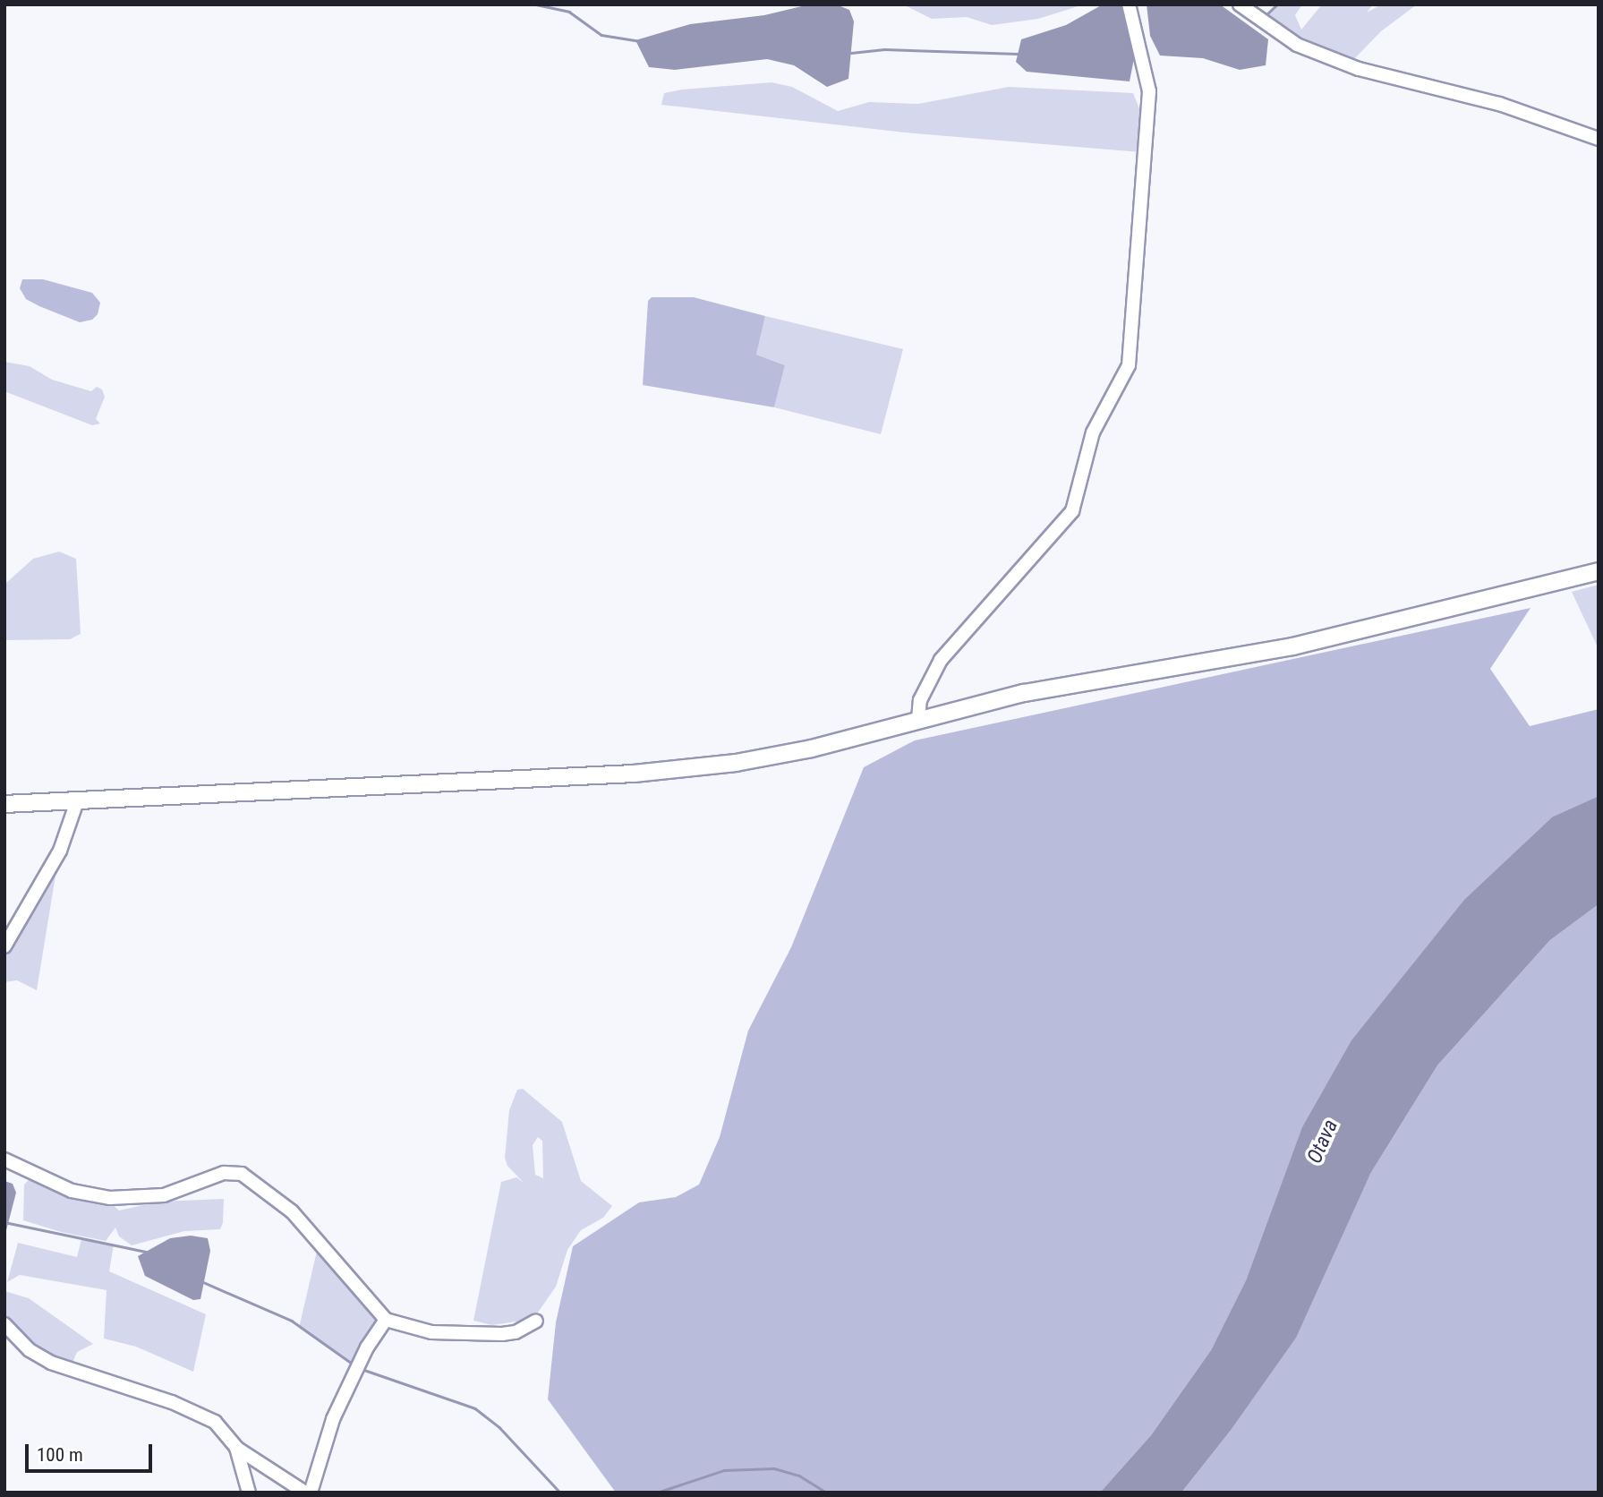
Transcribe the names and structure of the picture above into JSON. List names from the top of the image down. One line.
{"water":["Otava"],"scale_bar":"100 m"}
